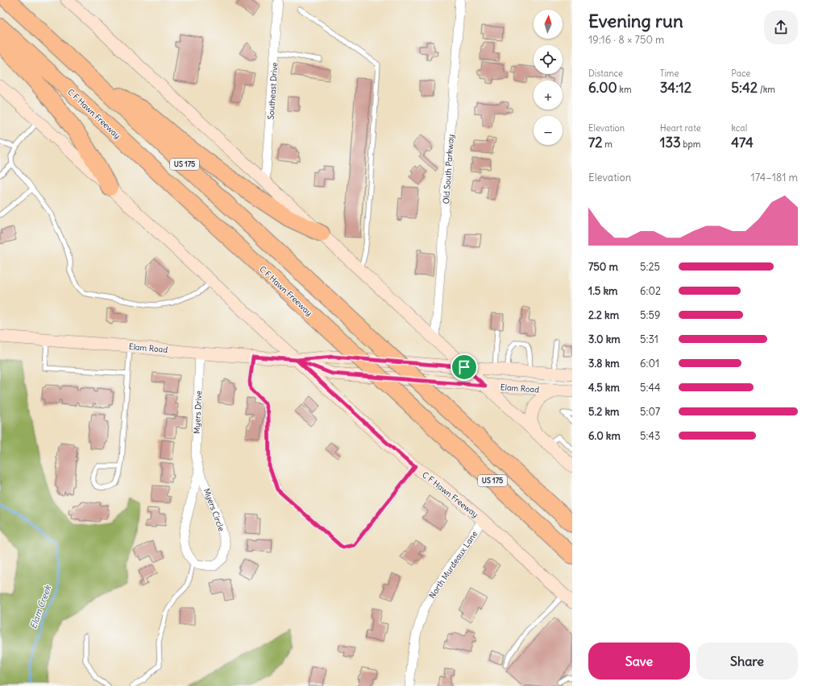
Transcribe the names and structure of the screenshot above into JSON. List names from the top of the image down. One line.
{"streets":{"highway":["C F Hawn Freeway","US 175"],"main road":["Elam Road"],"street":["Southeast Drive","Old South Parkway","Myers Drive","Myers Circle","North Murdeaux Lane"]},"crossings":[["C F Hawn Freeway","Elam Road"],["C F Hawn Freeway","North Murdeaux Lane"],["Elam Road","Myers Drive"],["Myers Drive","Myers Circle"]],"water":["Elam Creek"],"north":"top","page":{"heading":["Evening run","19:16 · 8 × 750 m"],"map_buttons":["+","−"],"stats":[["Distance","6.00 km"],["Time","34:12"],["Pace","5:42 /km"],["Elevation","72 m"],["Heart rate","133 bpm"],["kcal","474"]],"chart":["Elevation","174–181 m"],"list":[{"name":"750 m","note":"5:25"},{"name":"1.5 km","note":"6:02"},{"name":"2.2 km","note":"5:59"},{"name":"3.0 km","note":"5:31"},{"name":"3.8 km","note":"6:01"},{"name":"4.5 km","note":"5:44"},{"name":"5.2 km","note":"5:07"},{"name":"6.0 km","note":"5:43"}],"buttons":["Save","Share"]}}
